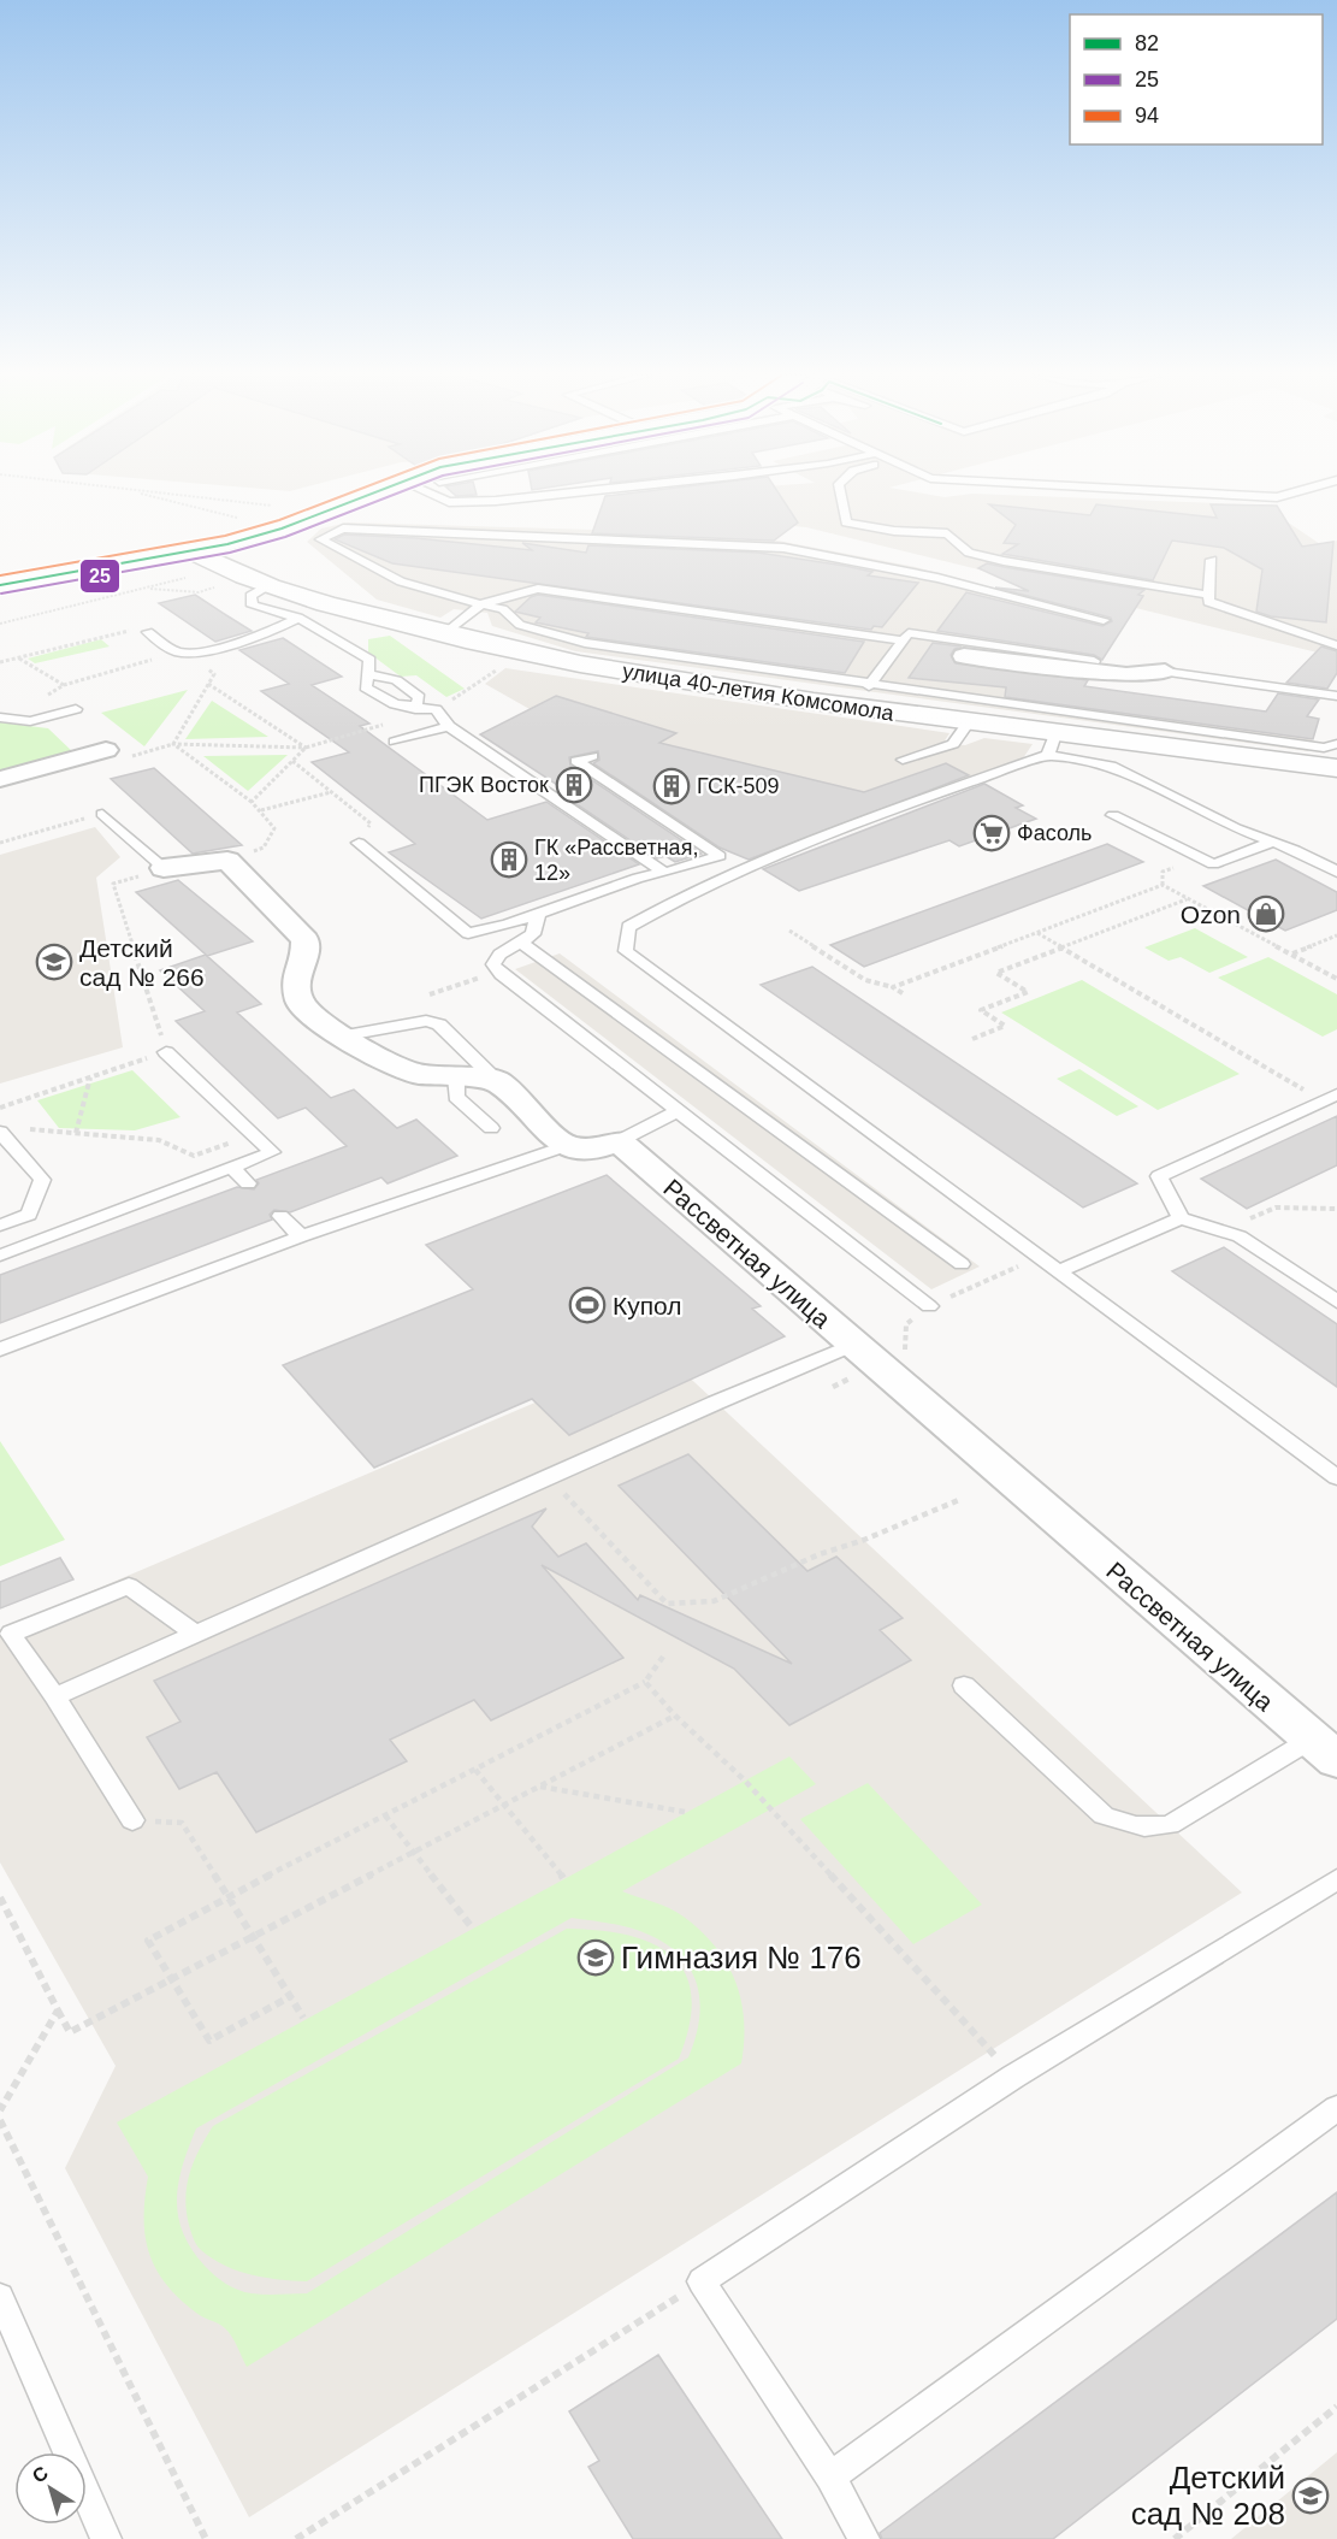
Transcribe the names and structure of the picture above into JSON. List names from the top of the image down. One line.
{"streets":{"main road":["улица 40-летия Комсомола"],"street":["Рассветная улица"]},"places":{"building":["ПГЭК Восток","ГСК-509","ГК «Рассветная, 12»"],"supermarket":["Фасоль"],"shop":["Ozon"],"school or university":["Детский сад № 266","Гимназия № 176","Детский сад № 208"],"sports":["Купол"]},"lines":["transit line 82","transit line 25","transit line 94"],"legend":["82","25","94"],"north":"top left"}
